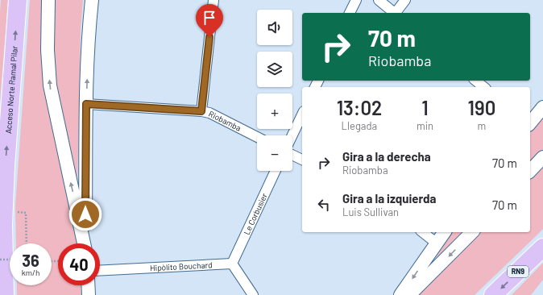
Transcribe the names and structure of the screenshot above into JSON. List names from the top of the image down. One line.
{"streets":{"highway":["Acceso Norte Ramal Pilar","RN9"],"street":["Riobamba","Le Corbusier","Hipòlito Bouchard"]},"crossings":[["Le Corbusier","Hipòlito Bouchard"]],"one_way":["Acceso Norte Ramal Pilar"],"page":{"map_buttons":["+","−"],"turn":["70 m","Riobamba"],"eta":["13:02","Llegada","1","min","190","m"],"list":[{"name":"Gira a la derecha","note":"Riobamba","value":"70 m"},{"name":"Gira a la izquierda","note":"Luis Sullivan","value":"70 m"}],"speed":"36 km/h","limit":"40"}}
